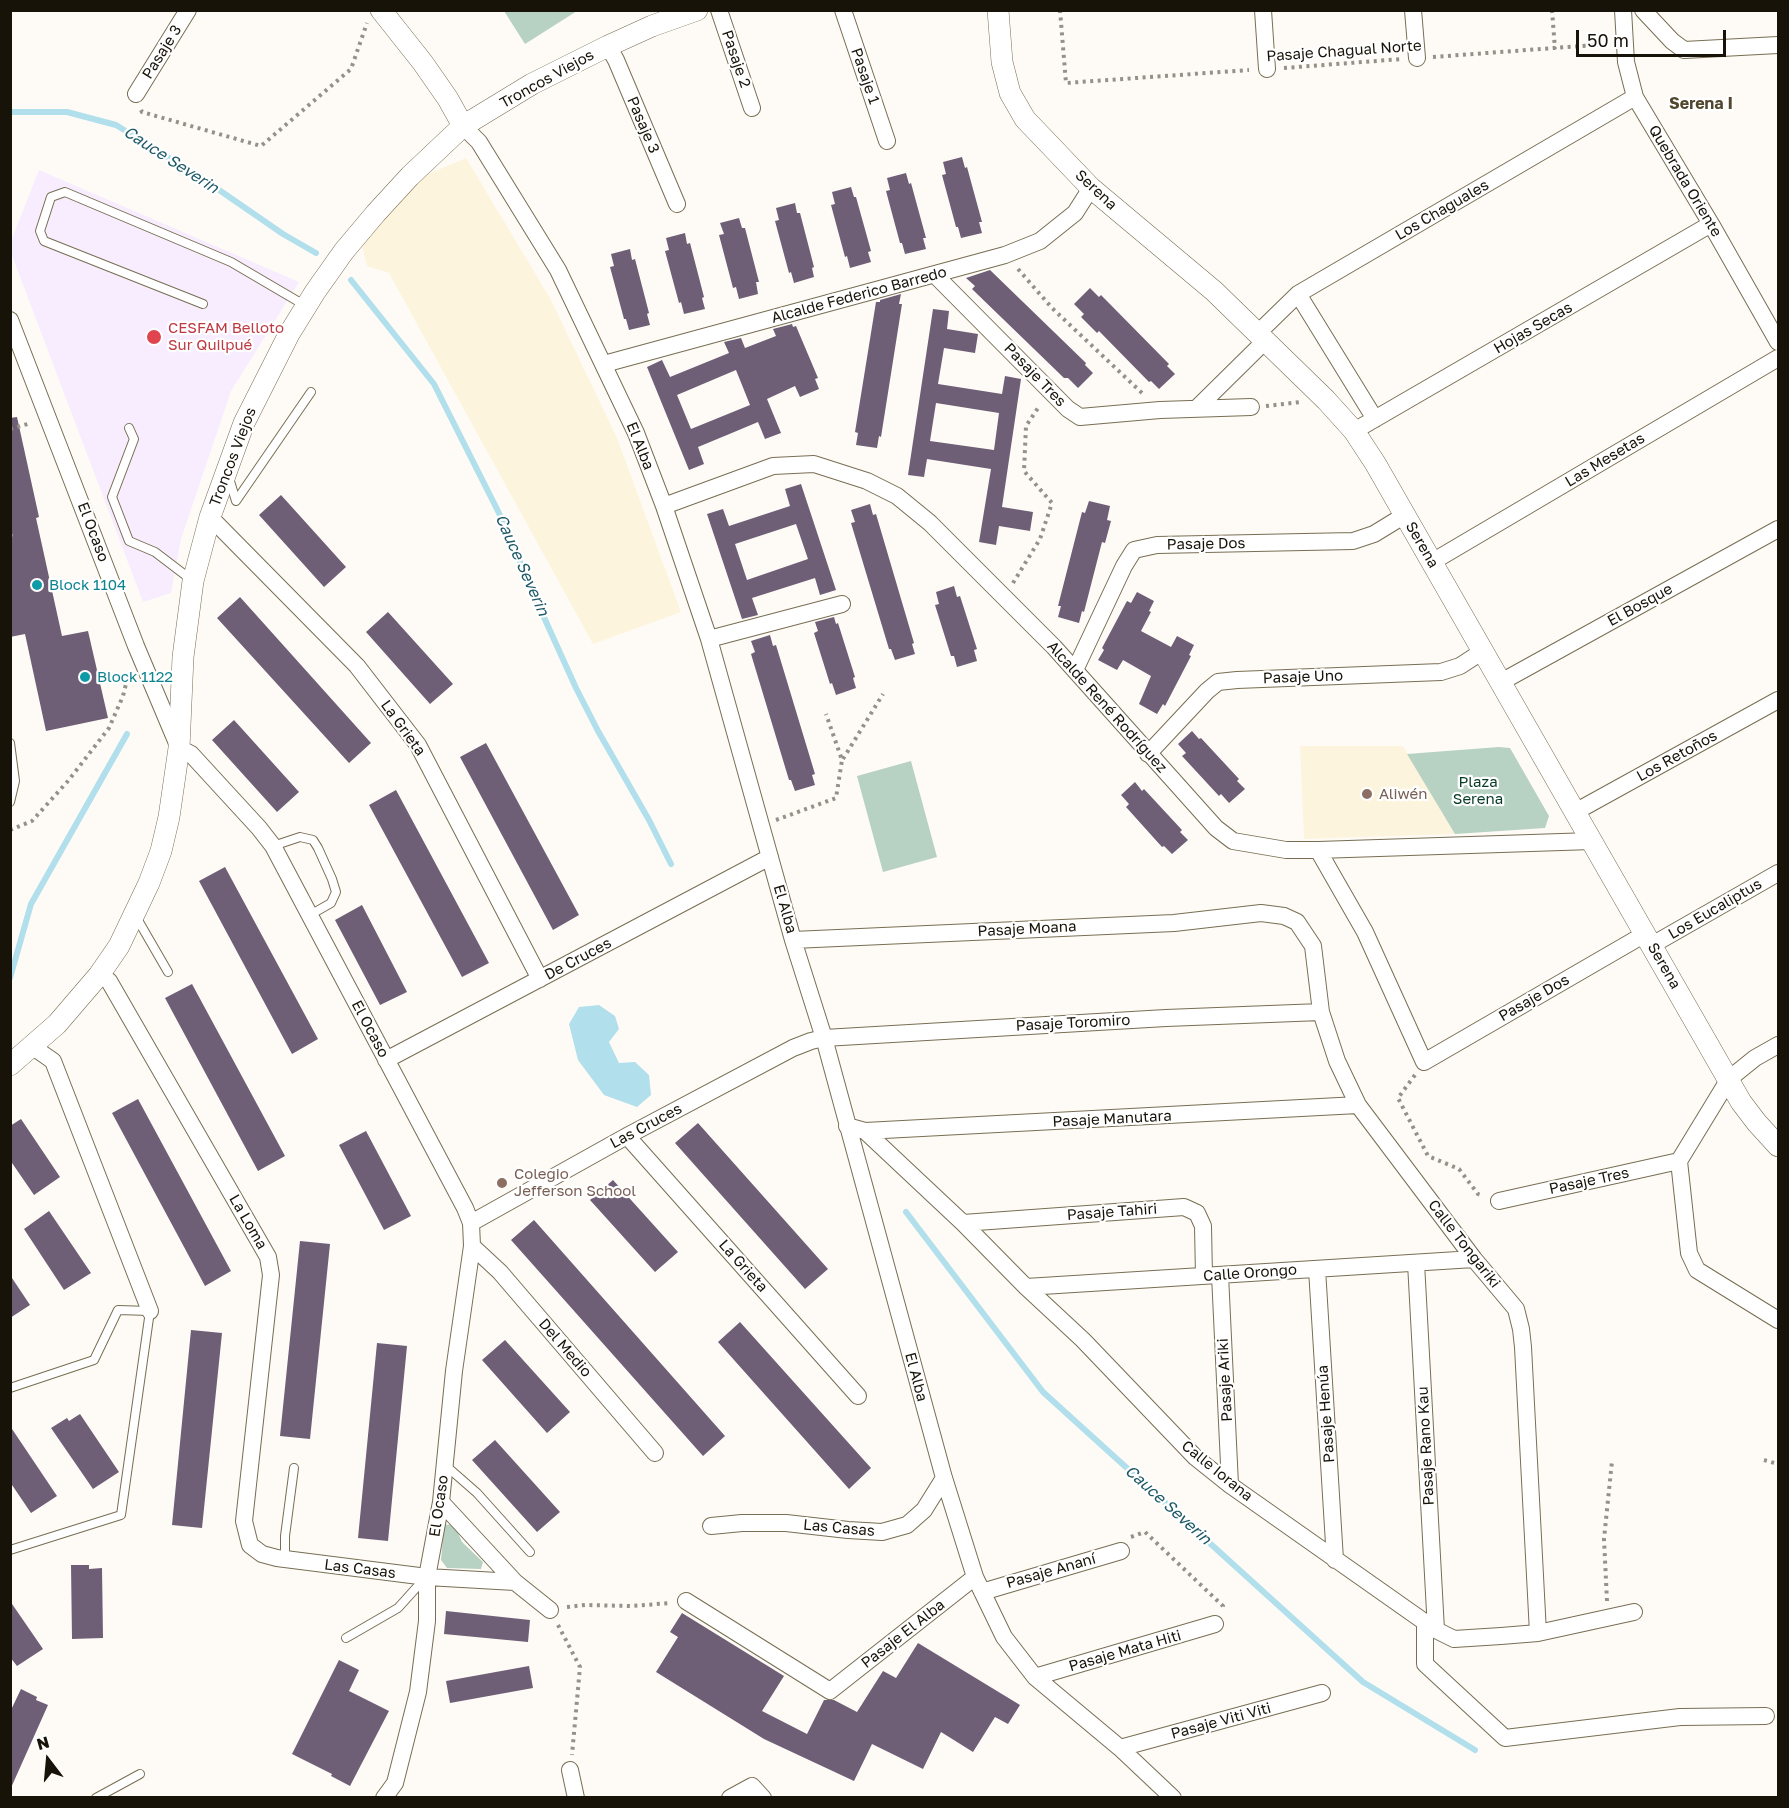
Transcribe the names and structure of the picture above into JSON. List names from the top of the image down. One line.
{"streets":{"street":["Pasaje 3","Pasaje 2","Pasaje 1","Troncos Viejos","Quebrada Oriente","Serena","Los Chaguales","Alcalde Federico Barredo","Hojas Secas","Pasaje Tres","El Alba","Las Mesetas","El Ocaso","Pasaje Dos","El Bosque","Pasaje Uno","Alcalde René Rodríguez","La Grieta","Los Retoños","Los Eucaliptus","Pasaje Moana","De Cruces","Pasaje Toromiro","Pasaje Manutara","Las Cruces","Pasaje Tahiri","La Loma","Calle Tongariki","Calle Orongo","Del Medio","Pasaje Ariki","Pasaje Henúa","Pasaje Rano Kau","Calle Iorana","Las Casas","Pasaje Ananí","Pasaje El Alba","Pasaje Mata Hiti","Pasaje Viti Viti"],"path":["Pasaje Chagual Norte"]},"crossings":[["Pasaje Chagual Norte","Quebrada Oriente"],["Pasaje 3","Troncos Viejos"],["Troncos Viejos","El Alba"],["Troncos Viejos","El Ocaso"],["Troncos Viejos","La Grieta"],["Troncos Viejos","La Loma"],["Quebrada Oriente","Los Chaguales"],["Quebrada Oriente","Hojas Secas"],["Serena","Los Chaguales"],["Serena","Alcalde Federico Barredo"],["Serena","Hojas Secas"],["Serena","Las Mesetas"],["Serena","Pasaje Dos"],["Serena","El Bosque"],["Serena","Pasaje Uno"],["Serena","Alcalde René Rodríguez"],["Serena","Los Retoños"],["Serena","Los Eucaliptus"],["Alcalde Federico Barredo","Pasaje Tres"],["Alcalde Federico Barredo","El Alba"],["El Alba","Alcalde René Rodríguez"],["El Alba","Pasaje Moana"],["El Alba","De Cruces"],["El Alba","Pasaje Toromiro"],["El Alba","Las Cruces"],["El Alba","Calle Iorana"],["El Alba","Las Casas"],["El Alba","Pasaje Ananí"],["El Alba","Pasaje El Alba"],["El Alba","Pasaje Mata Hiti"],["El Alba","Pasaje Viti Viti"],["El Ocaso","De Cruces"],["El Ocaso","Las Cruces"],["El Ocaso","Del Medio"],["El Ocaso","Las Casas"],["Pasaje Dos","Alcalde René Rodríguez"],["Pasaje Dos","Los Eucaliptus"],["Pasaje Uno","Alcalde René Rodríguez"],["La Grieta","De Cruces"],["La Grieta","Las Cruces"],["Pasaje Moana","Calle Tongariki"],["Pasaje Toromiro","Las Cruces"],["Pasaje Toromiro","Calle Tongariki"],["Pasaje Manutara","Calle Tongariki"],["Pasaje Manutara","Calle Iorana"],["Pasaje Tahiri","Calle Orongo"],["Pasaje Tahiri","Pasaje Ariki"],["Pasaje Tahiri","Calle Iorana"],["La Loma","Las Casas"],["Calle Tongariki","Calle Orongo"],["Calle Tongariki","Calle Iorana"],["Calle Orongo","Pasaje Ariki"],["Calle Orongo","Pasaje Henúa"],["Calle Orongo","Pasaje Rano Kau"],["Calle Orongo","Calle Iorana"],["Pasaje Ariki","Calle Iorana"],["Pasaje Henúa","Calle Iorana"],["Pasaje Rano Kau","Calle Iorana"],["Pasaje Ananí","Pasaje El Alba"]],"districts":["Serena I"],"water":["Cauce Severin"],"parks":["Plaza Serena"],"places":["CESFAM Belloto Sur Quilpué","Block 1104","Block 1122","Aliwén","Colegio Jefferson School"],"scale_bar":"50 m","north":"top"}
